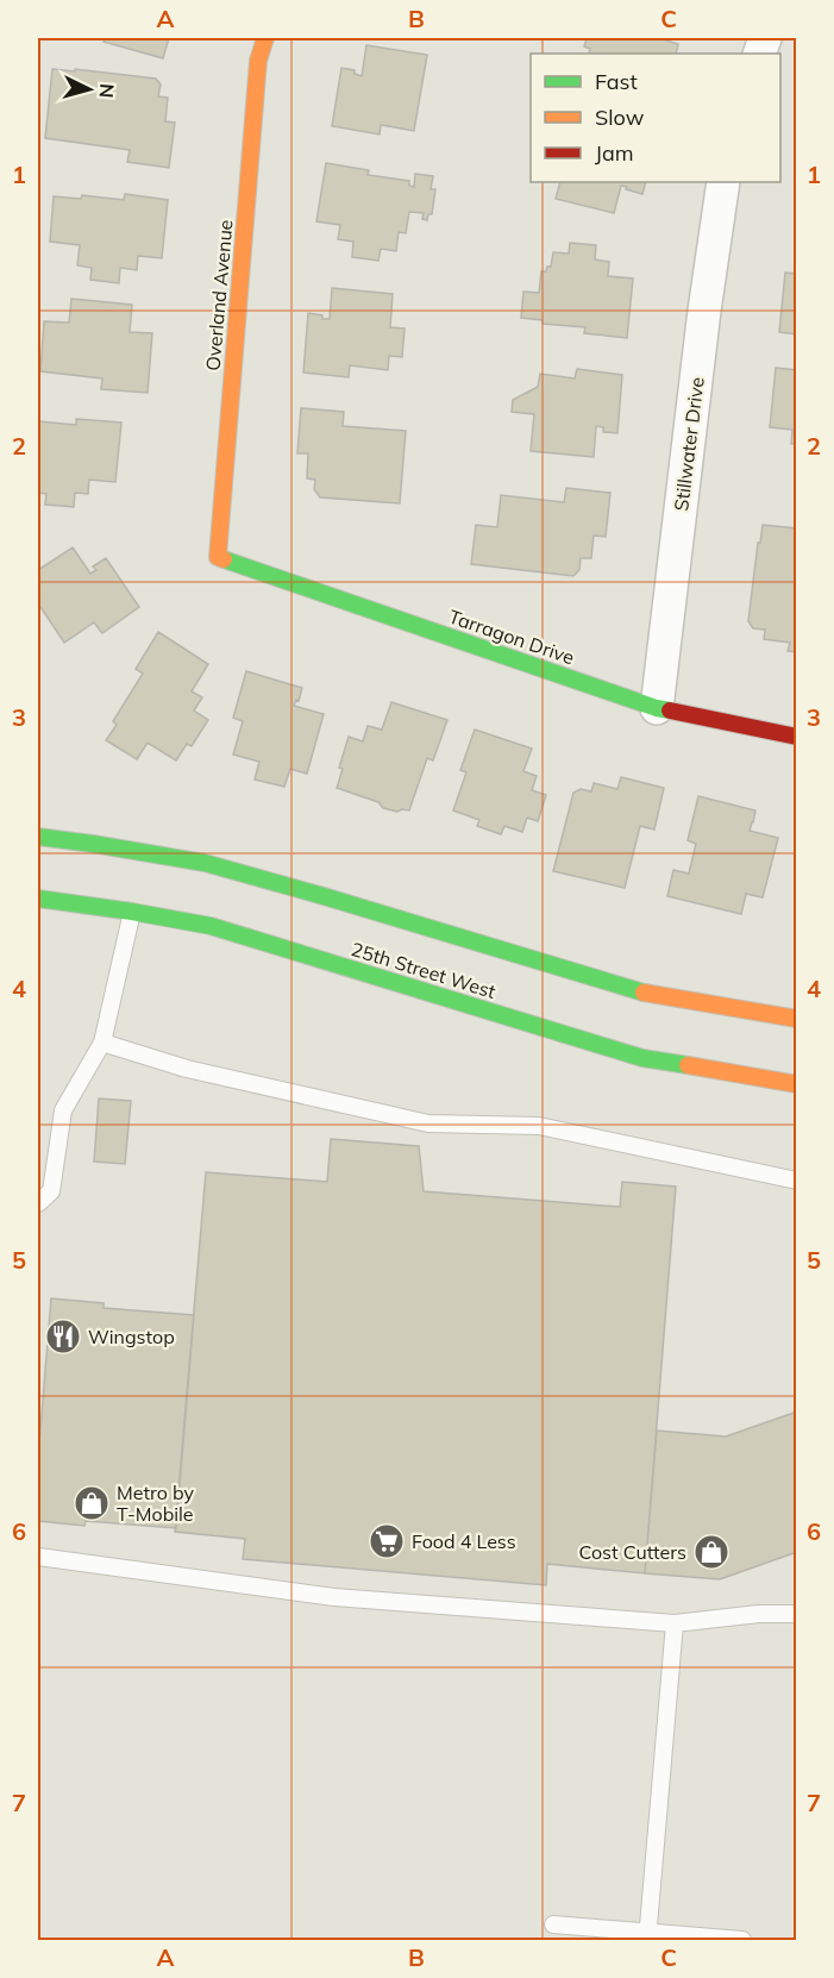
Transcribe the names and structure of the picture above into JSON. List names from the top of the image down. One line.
{"streets":{"street":["Overland Avenue","Stillwater Drive","Tarragon Drive","25th Street West"]},"crossings":[["Overland Avenue","Tarragon Drive"],["Stillwater Drive","Tarragon Drive"]],"places":{"restaurant":["Wingstop"],"shop":["Metro by T-Mobile","Cost Cutters"],"supermarket":["Food 4 Less"]},"legend":["Fast","Slow","Jam"],"north":"right","grid":{"columns":["A","B","C"],"rows":["1","2","3","4","5","6","7"]}}
